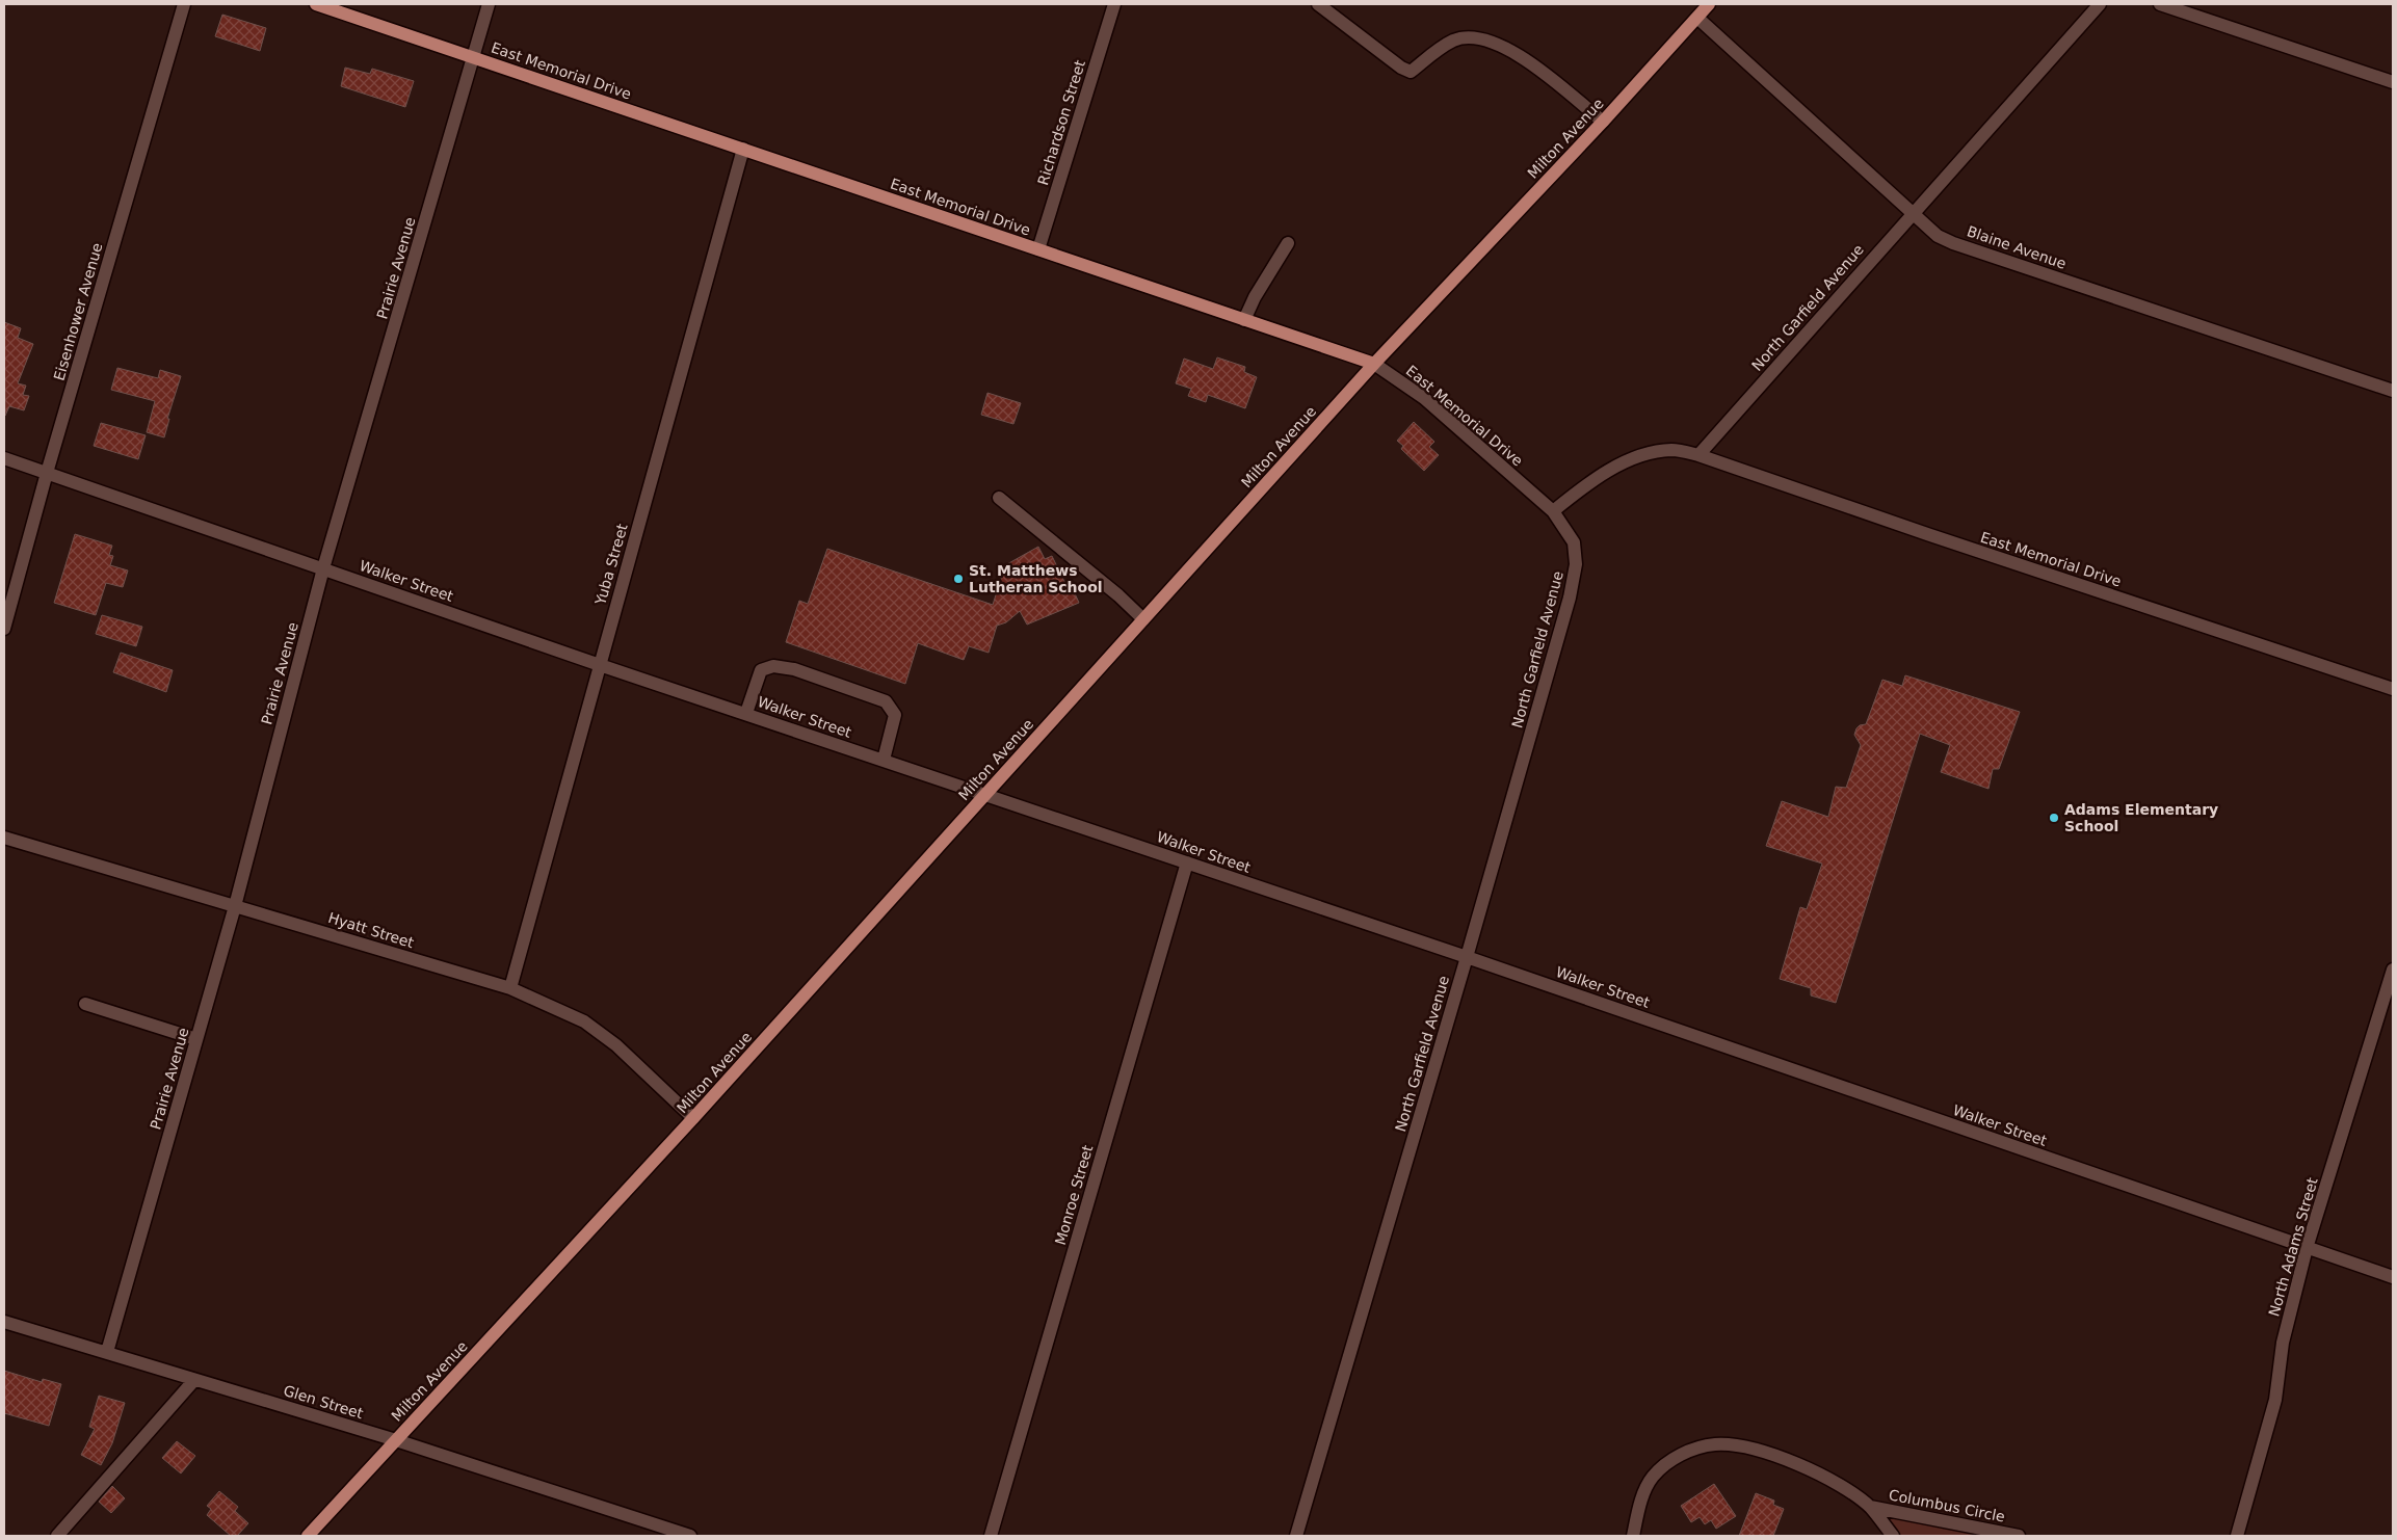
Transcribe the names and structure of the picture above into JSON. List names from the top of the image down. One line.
{"streets":{"main road":["East Memorial Drive","Milton Avenue"],"street":["Richardson Street","Blaine Avenue","Prairie Avenue","North Garfield Avenue","Eisenhower Avenue","Yuba Street","Walker Street","Hyatt Street","Monroe Street","North Adams Street","Glen Street","Columbus Circle"]},"crossings":[["East Memorial Drive","Richardson Street"],["East Memorial Drive","Milton Avenue"],["East Memorial Drive","Prairie Avenue"],["East Memorial Drive","North Garfield Avenue"],["East Memorial Drive","Yuba Street"],["Milton Avenue","Blaine Avenue"],["Milton Avenue","Walker Street"],["Milton Avenue","Hyatt Street"],["Milton Avenue","Glen Street"],["Blaine Avenue","North Garfield Avenue"],["Prairie Avenue","Walker Street"],["Prairie Avenue","Hyatt Street"],["Prairie Avenue","Glen Street"],["North Garfield Avenue","Walker Street"],["Eisenhower Avenue","Walker Street"],["Yuba Street","Walker Street"],["Yuba Street","Hyatt Street"],["Walker Street","Monroe Street"],["Walker Street","North Adams Street"]],"places":["St. Matthews Lutheran School","Adams Elementary School"]}
